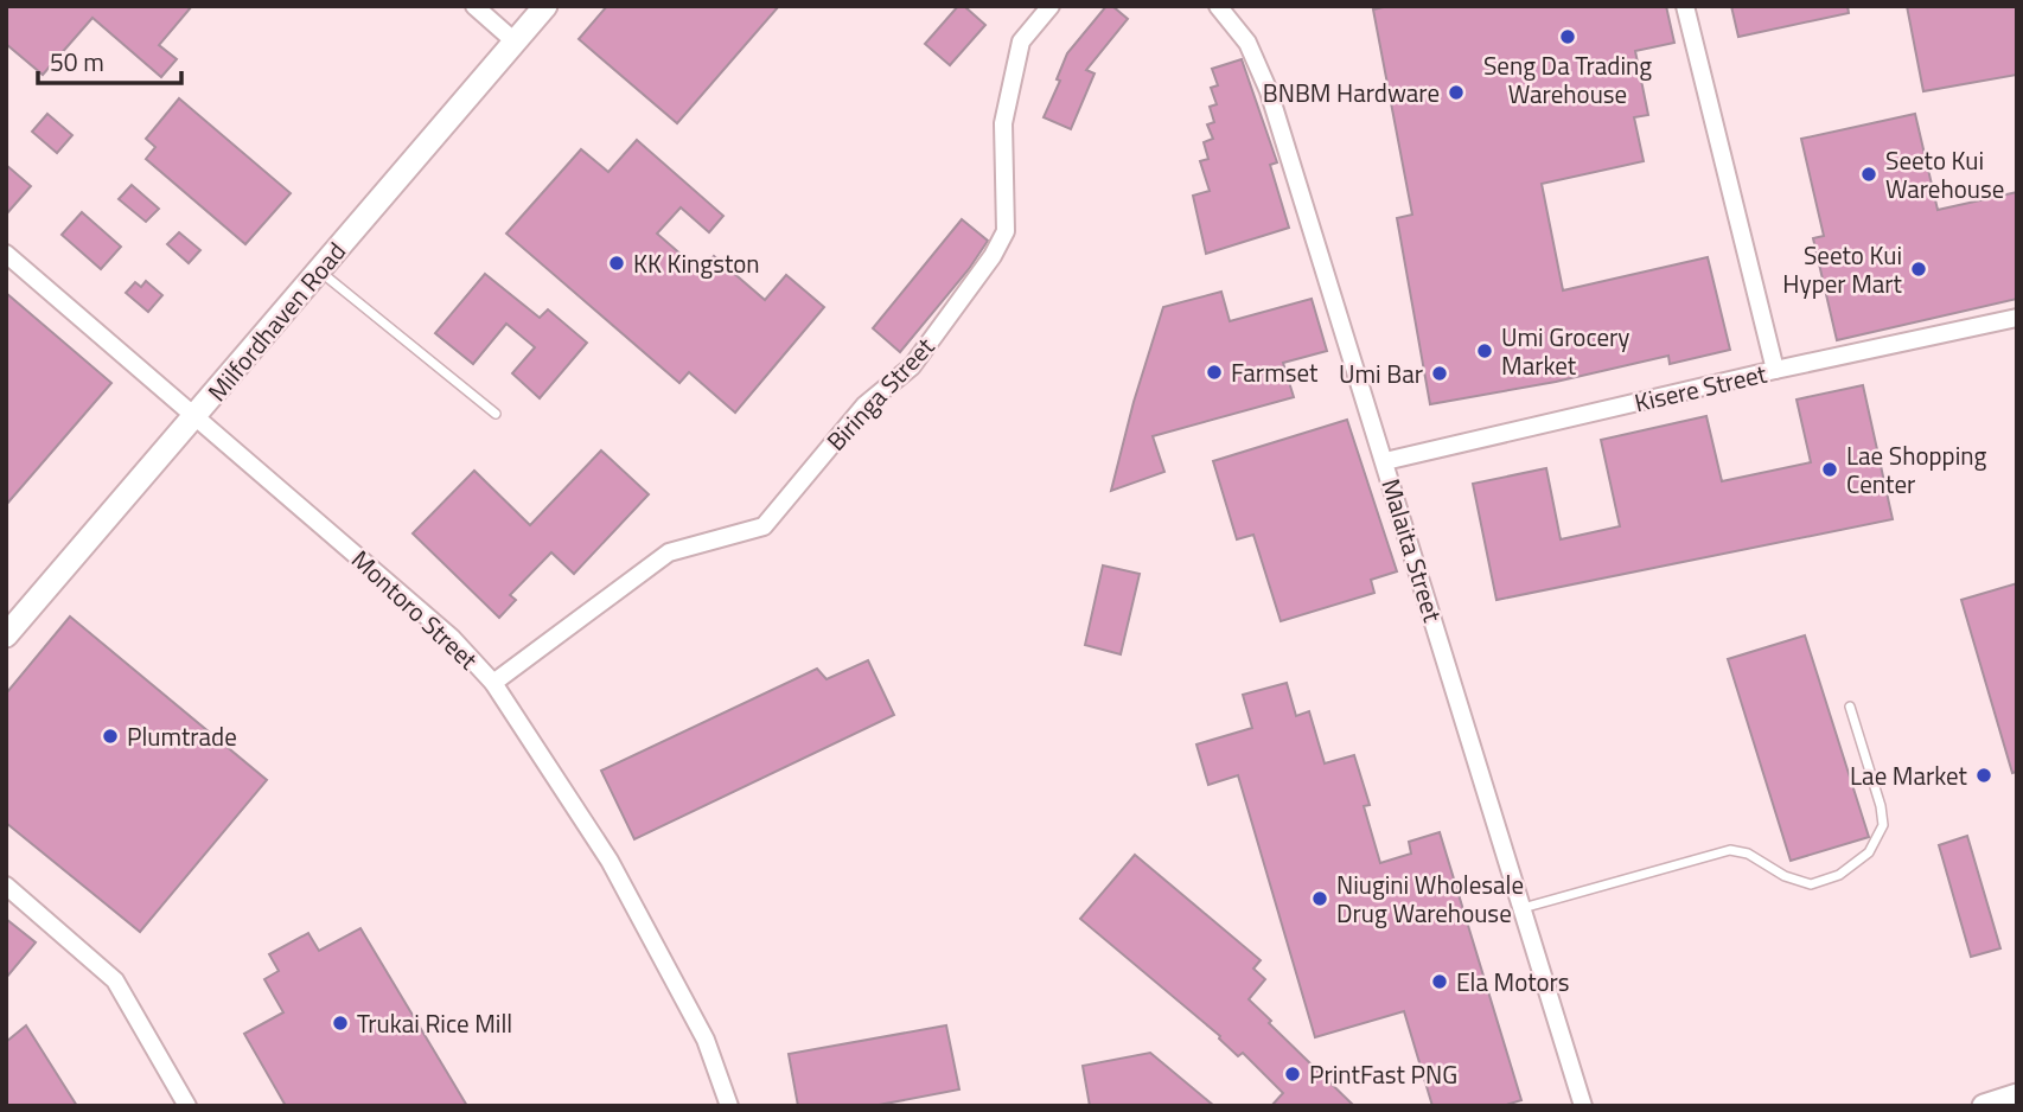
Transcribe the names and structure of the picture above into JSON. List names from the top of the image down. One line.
{"streets":{"main road":["Milfordhaven Road"],"street":["Kisere Street","Biringa Street","Malaita Street","Montoro Street"]},"crossings":[["Milfordhaven Road","Montoro Street"],["Kisere Street","Malaita Street"],["Biringa Street","Montoro Street"]],"places":["Seng Da Trading Warehouse","BNBM Hardware","Seeto Kui Warehouse","KK Kingston","Seeto Kui Hyper Mart","Umi Grocery Market","Farmset","Umi Bar","Lae Shopping Center","Plumtrade","Lae Market","Niugini Wholesale Drug Warehouse","Ela Motors","Trukai Rice Mill","PrintFast PNG"],"scale_bar":"50 m"}
